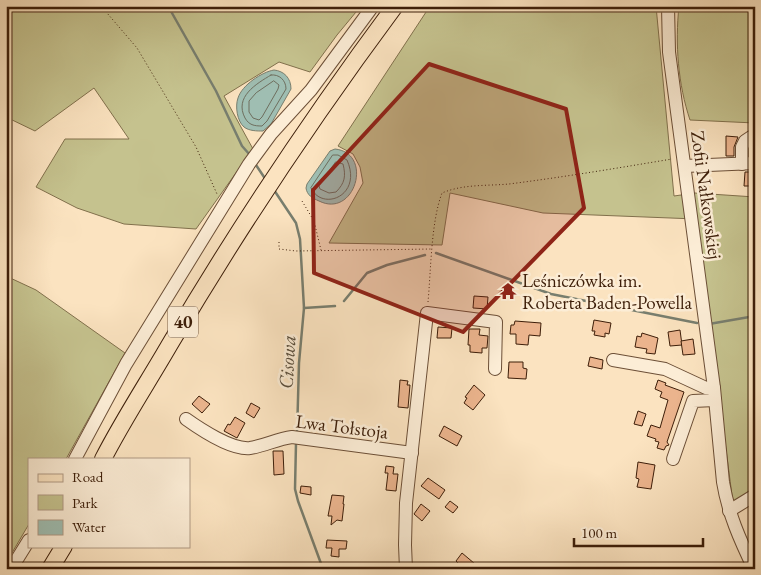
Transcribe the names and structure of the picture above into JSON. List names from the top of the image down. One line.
{"streets":{"main road":["40"],"street":["Zofii Nałkowskiej","Lwa Tołstoja"]},"water":["Cisowa"],"places":{"temple":["Leśniczówka im. Roberta Baden-Powella"]},"legend":["Road","Park","Water"],"scale_bar":"100 m"}
